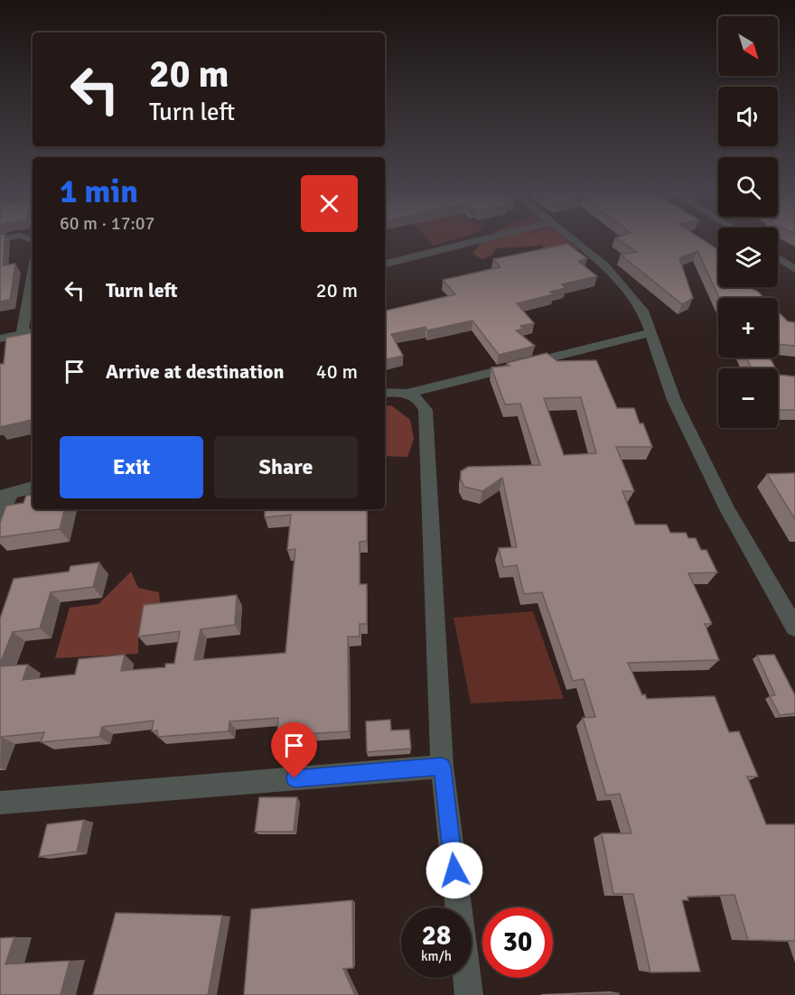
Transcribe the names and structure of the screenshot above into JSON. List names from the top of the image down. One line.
{"north":"bottom right","page":{"map_buttons":["+","−"],"turn":["20 m","Turn left"],"heading":["1 min","60 m · 17:07"],"list":[{"name":"Turn left","value":"20 m"},{"name":"Arrive at destination","value":"40 m"}],"buttons":["Exit","Share"],"speed":"28 km/h","limit":"30"}}
